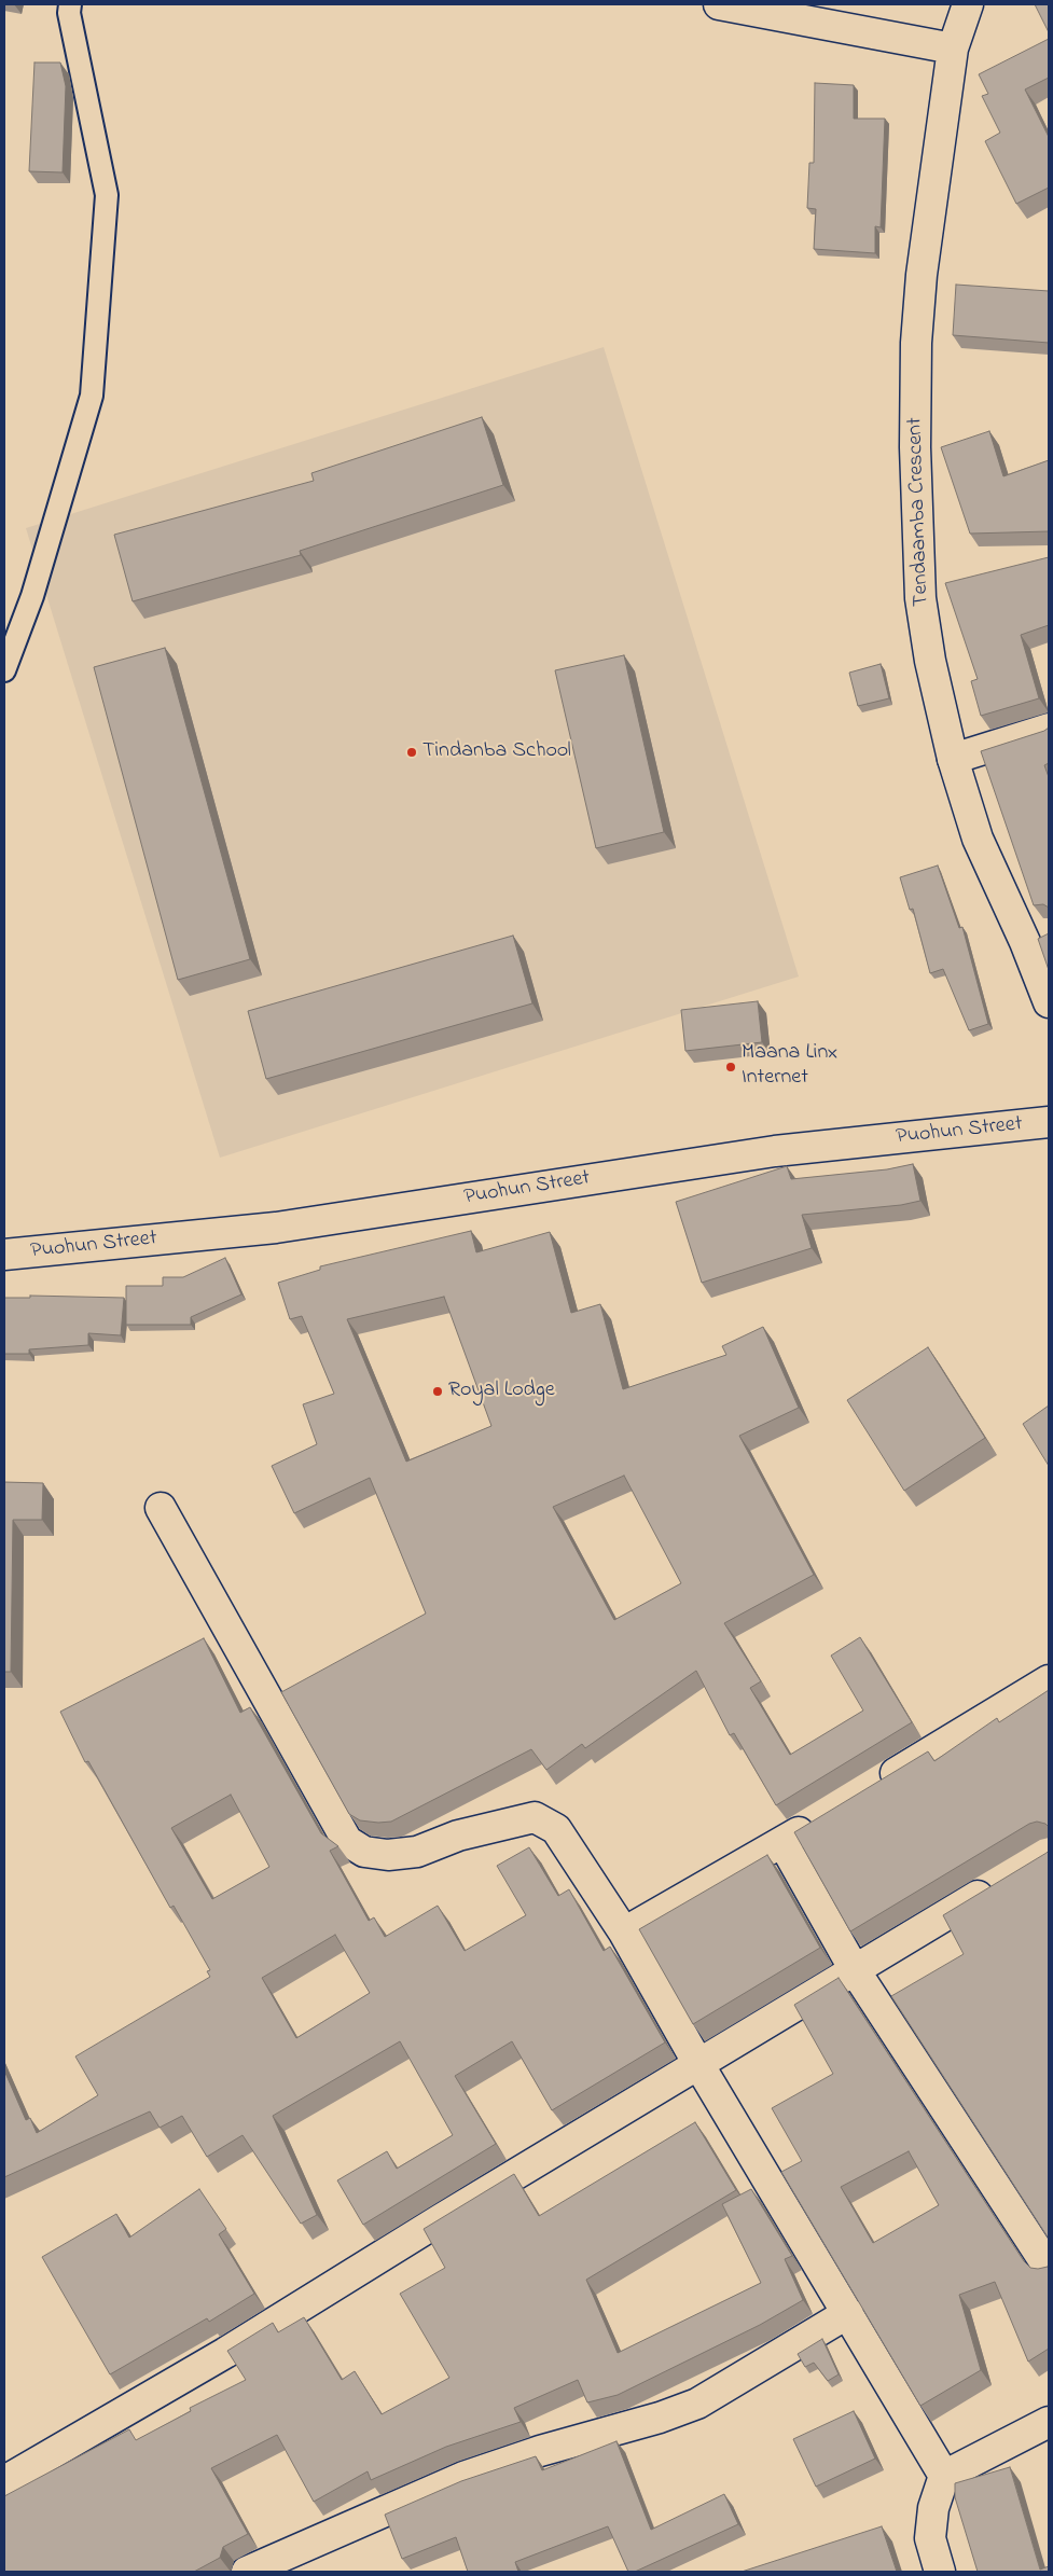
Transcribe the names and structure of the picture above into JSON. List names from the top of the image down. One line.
{"streets":{"street":["Tendaamba Crescent","Puohun Street"]},"places":["Tindanba School","Maana Linx Internet","Royal Lodge"]}
